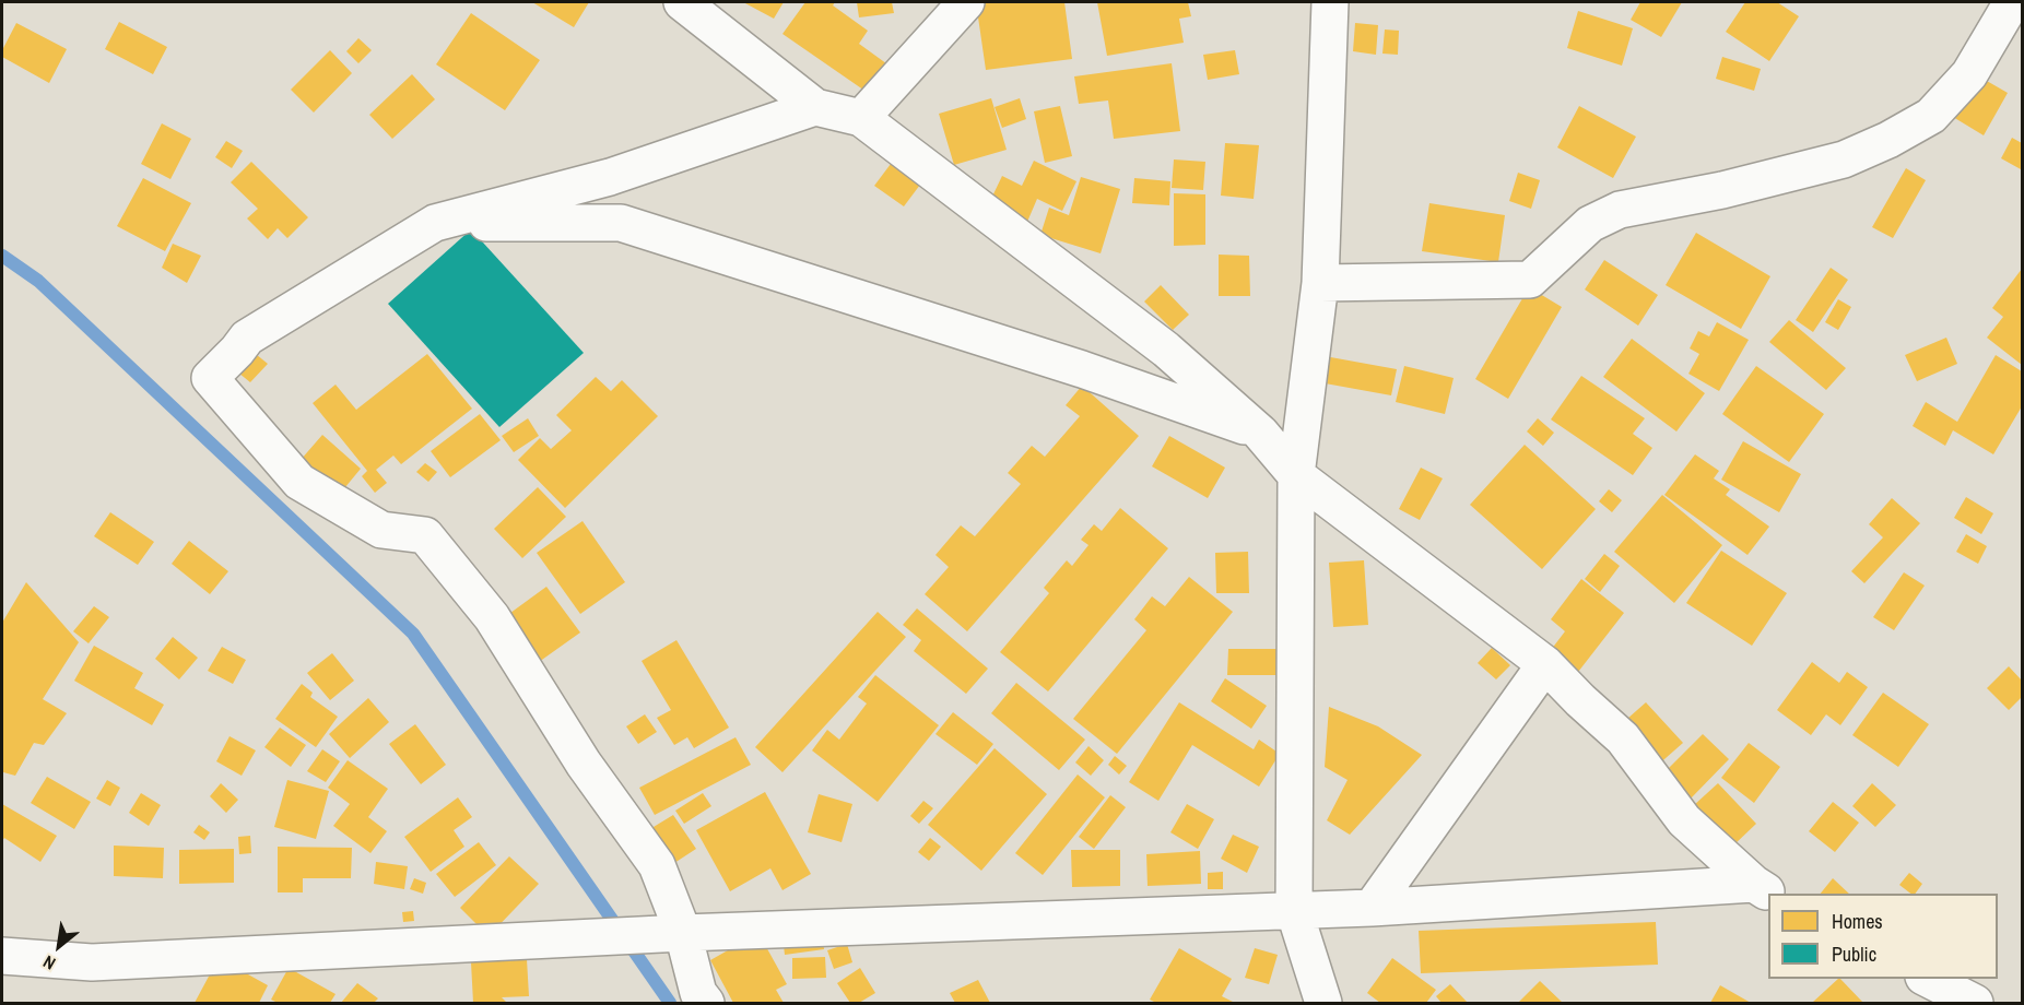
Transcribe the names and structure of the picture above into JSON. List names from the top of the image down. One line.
{"legend":["Homes","Public"],"north":"bottom left"}
